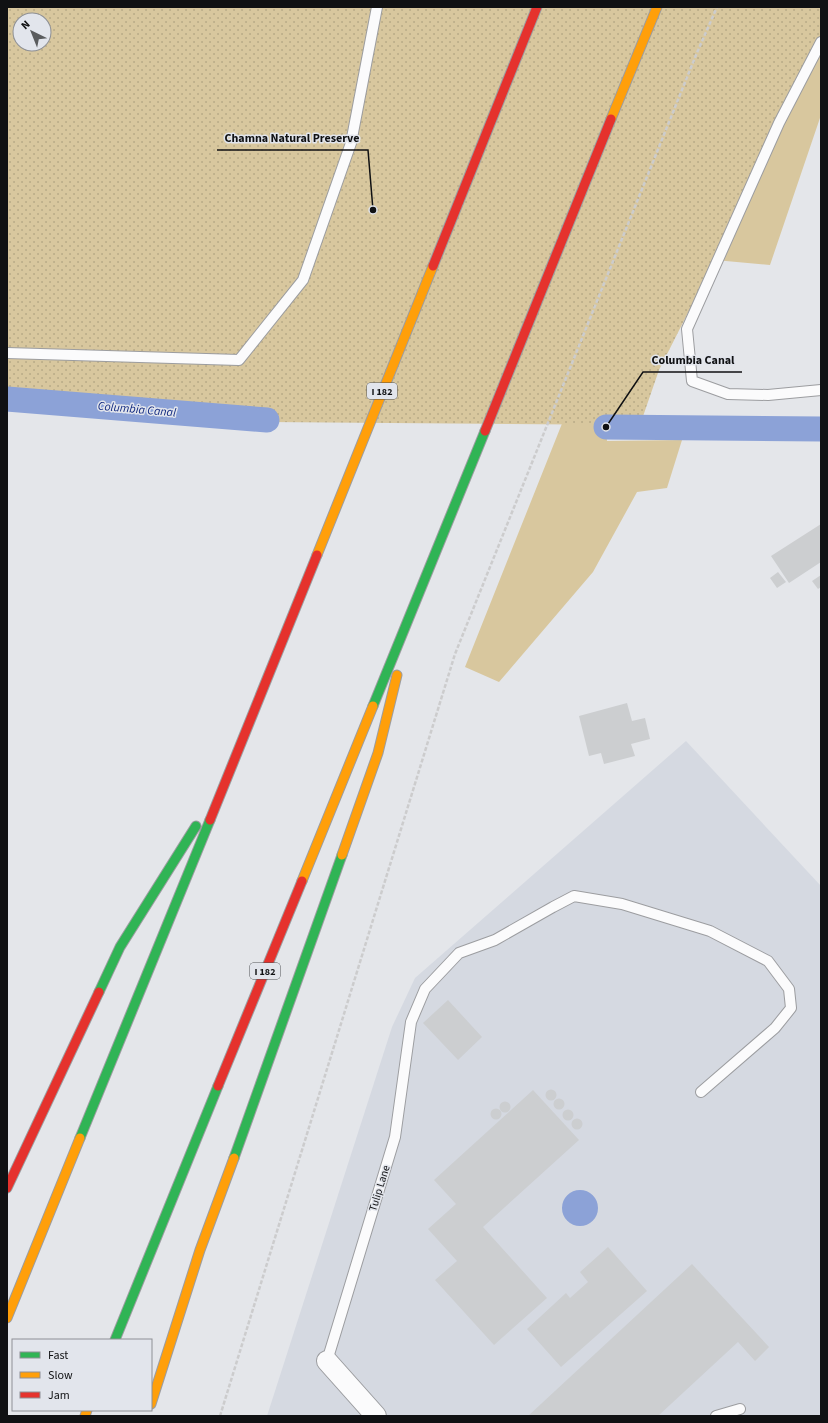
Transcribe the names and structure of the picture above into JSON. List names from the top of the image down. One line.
{"streets":{"highway":["I 182"],"street":["Tulip Lane"]},"water":["Columbia Canal"],"places":["Chamna Natural Preserve","Columbia Canal"],"legend":["Fast","Slow","Jam"],"north":"top left"}
